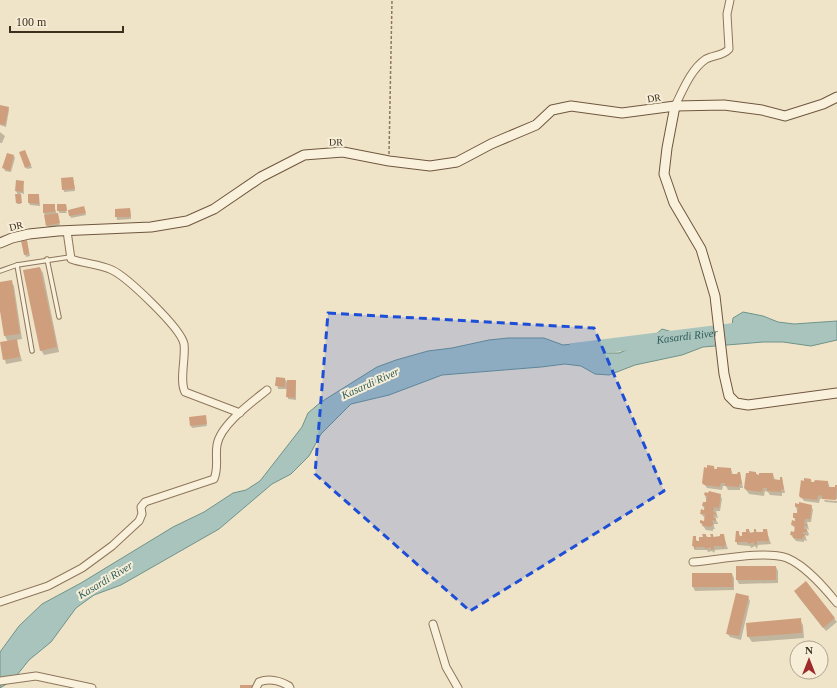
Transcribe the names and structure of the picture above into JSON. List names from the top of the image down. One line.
{"streets":{"main road":["DR"]},"water":["Kasardi River"],"scale_bar":"100 m","north":"top"}
